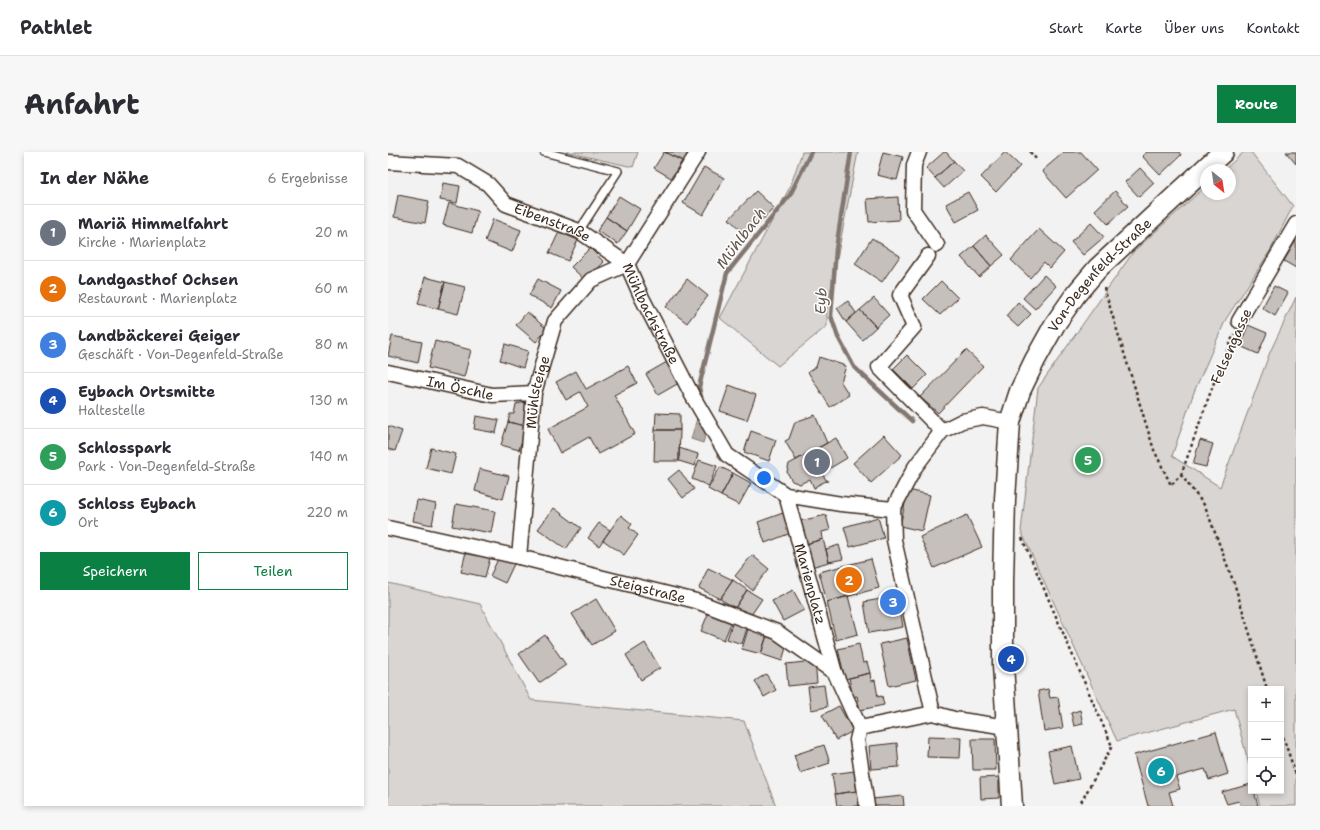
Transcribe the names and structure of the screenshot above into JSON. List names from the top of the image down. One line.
{"streets":{"main road":["Von-Degenfeld-Straße"],"street":["Eibenstraße","Mühlbachstraße","Felsengasse","Im Öschle","Mühlsteige","Marienplatz","Steigstraße"]},"crossings":[["Eibenstraße","Mühlbachstraße"],["Eibenstraße","Mühlsteige"],["Mühlbachstraße","Mühlsteige"],["Mühlbachstraße","Marienplatz"],["Im Öschle","Mühlsteige"],["Mühlsteige","Steigstraße"],["Marienplatz","Steigstraße"]],"water":["Mühlbach","Eyb"],"north":"bottom right","page":{"header":"Pathlet","nav":["Start","Karte","Über uns","Kontakt"],"title":"Anfahrt","buttons":["Route",["Speichern","Teilen"]],"heading":["In der Nähe","6 Ergebnisse"],"list":[{"mark":"1","name":"Mariä Himmelfahrt","note":"Kirche · Marienplatz","value":"20 m"},{"mark":"2","name":"Landgasthof Ochsen","note":"Restaurant · Marienplatz","value":"60 m"},{"mark":"3","name":"Landbäckerei Geiger","note":"Geschäft · Von-Degenfeld-Straße","value":"80 m"},{"mark":"4","name":"Eybach Ortsmitte","note":"Haltestelle","value":"130 m"},{"mark":"5","name":"Schlosspark","note":"Park · Von-Degenfeld-Straße","value":"140 m"},{"mark":"6","name":"Schloss Eybach","note":"Ort","value":"220 m"}],"pins":["5","1","2","3","4","6"],"map_buttons":["+","−"]}}
